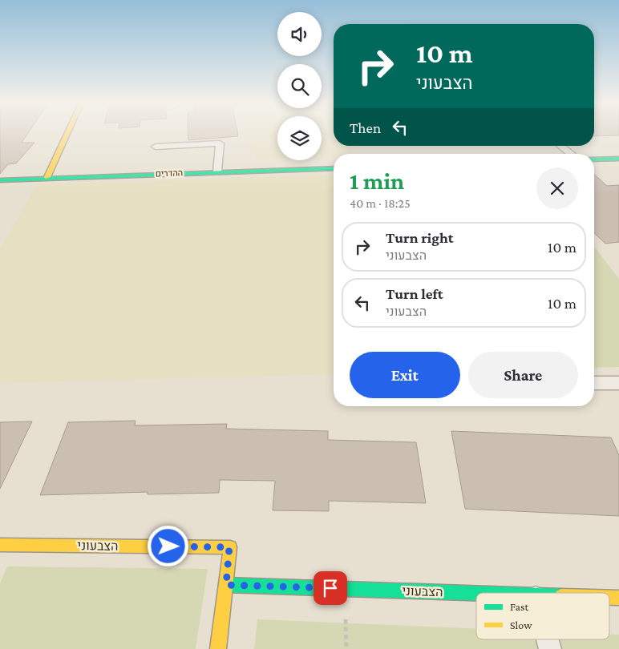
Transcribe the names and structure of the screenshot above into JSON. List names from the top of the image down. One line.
{"streets":{"street":["ההדרים","הצבעוני"]},"legend":["Fast","Slow"],"page":{"turn":["10 m","הצבעוני"],"then":"Then","heading":["1 min","40 m · 18:25"],"list":[{"name":"Turn right","note":"הצבעוני","value":"10 m"},{"name":"Turn left","note":"הצבעוני","value":"10 m"}],"buttons":["Exit","Share"]}}
